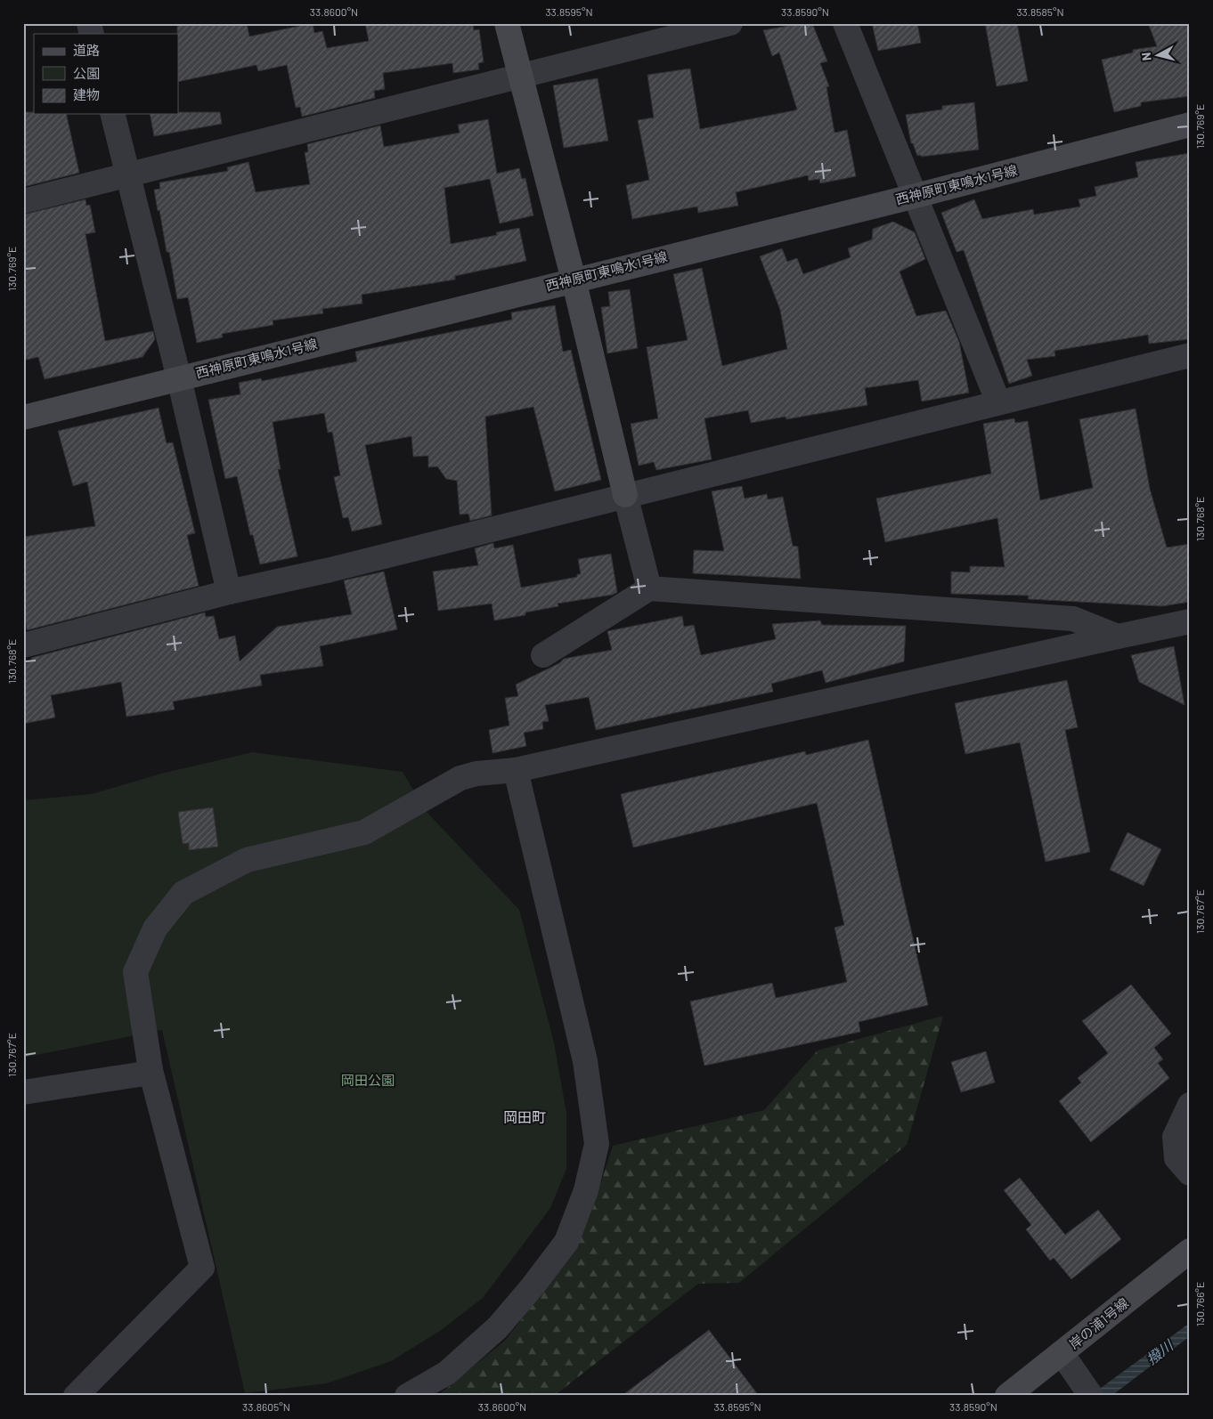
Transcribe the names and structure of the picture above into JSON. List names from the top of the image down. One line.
{"streets":{"street":["西神原町東鳴水1号線","岸の浦1号線"]},"districts":["岡田町"],"water":["撥川"],"parks":["岡田公園"],"legend":["道路","公園","建物"],"north":"left","coordinates":["33.8600°N","33.8595°N","33.8590°N","33.8585°N","130.769°E","130.768°E","130.767°E","130.766°E","33.8605°N"]}
